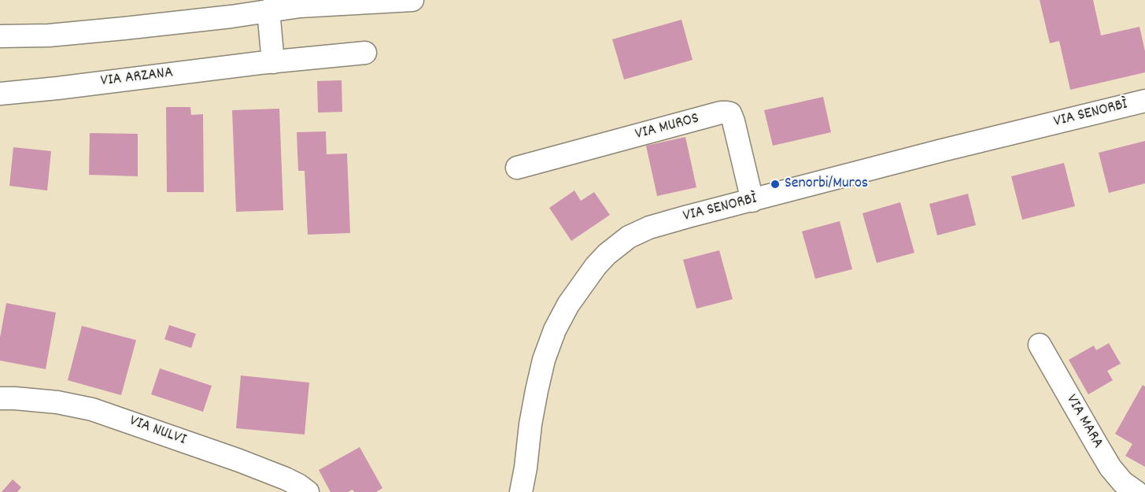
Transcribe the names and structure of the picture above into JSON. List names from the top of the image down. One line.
{"streets":{"street":["VIA ARZANA","VIA SENORBÌ","VIA MUROS","VIA MARA","VIA NULVI"]},"crossings":[["VIA SENORBÌ","VIA MUROS"]],"places":["Senorbi/Muros"]}
